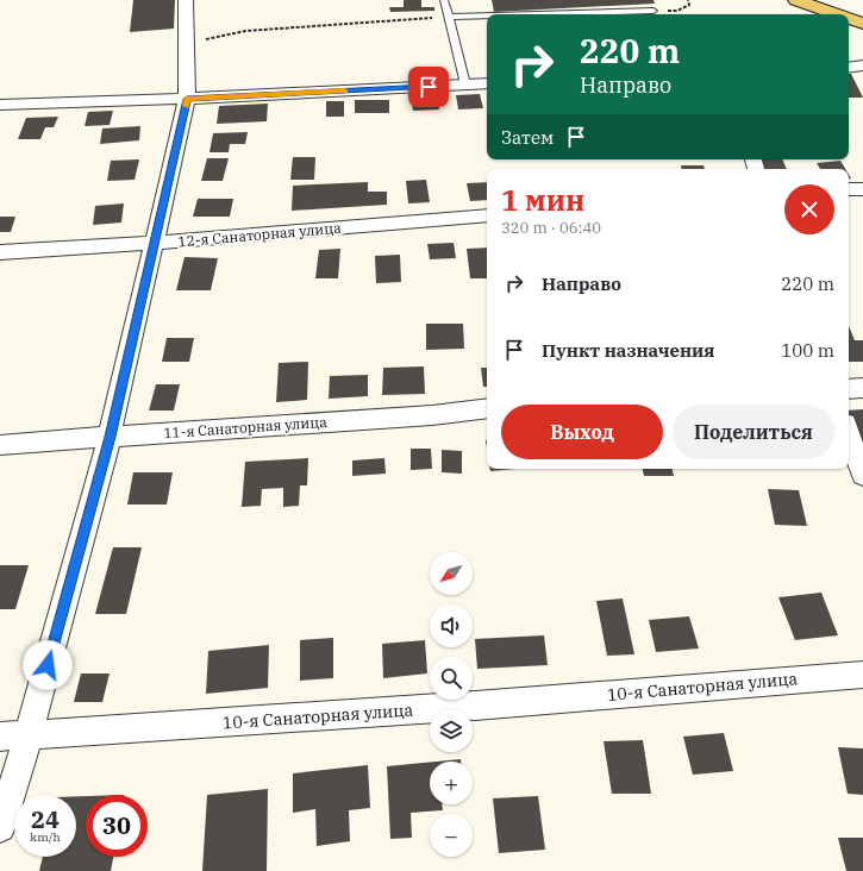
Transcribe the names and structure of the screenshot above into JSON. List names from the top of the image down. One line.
{"streets":{"street":["12-я Санаторная улица","11-я Санаторная улица","10-я Санаторная улица"]},"north":"bottom left","page":{"turn":["220 m","Направо"],"then":"Затем","heading":["1 мин","320 m · 06:40"],"list":[{"name":"Направо","value":"220 m"},{"name":"Пункт назначения","value":"100 m"}],"buttons":["Выход","Поделиться"],"map_buttons":["+","−"],"speed":"24 km/h","limit":"30"}}
